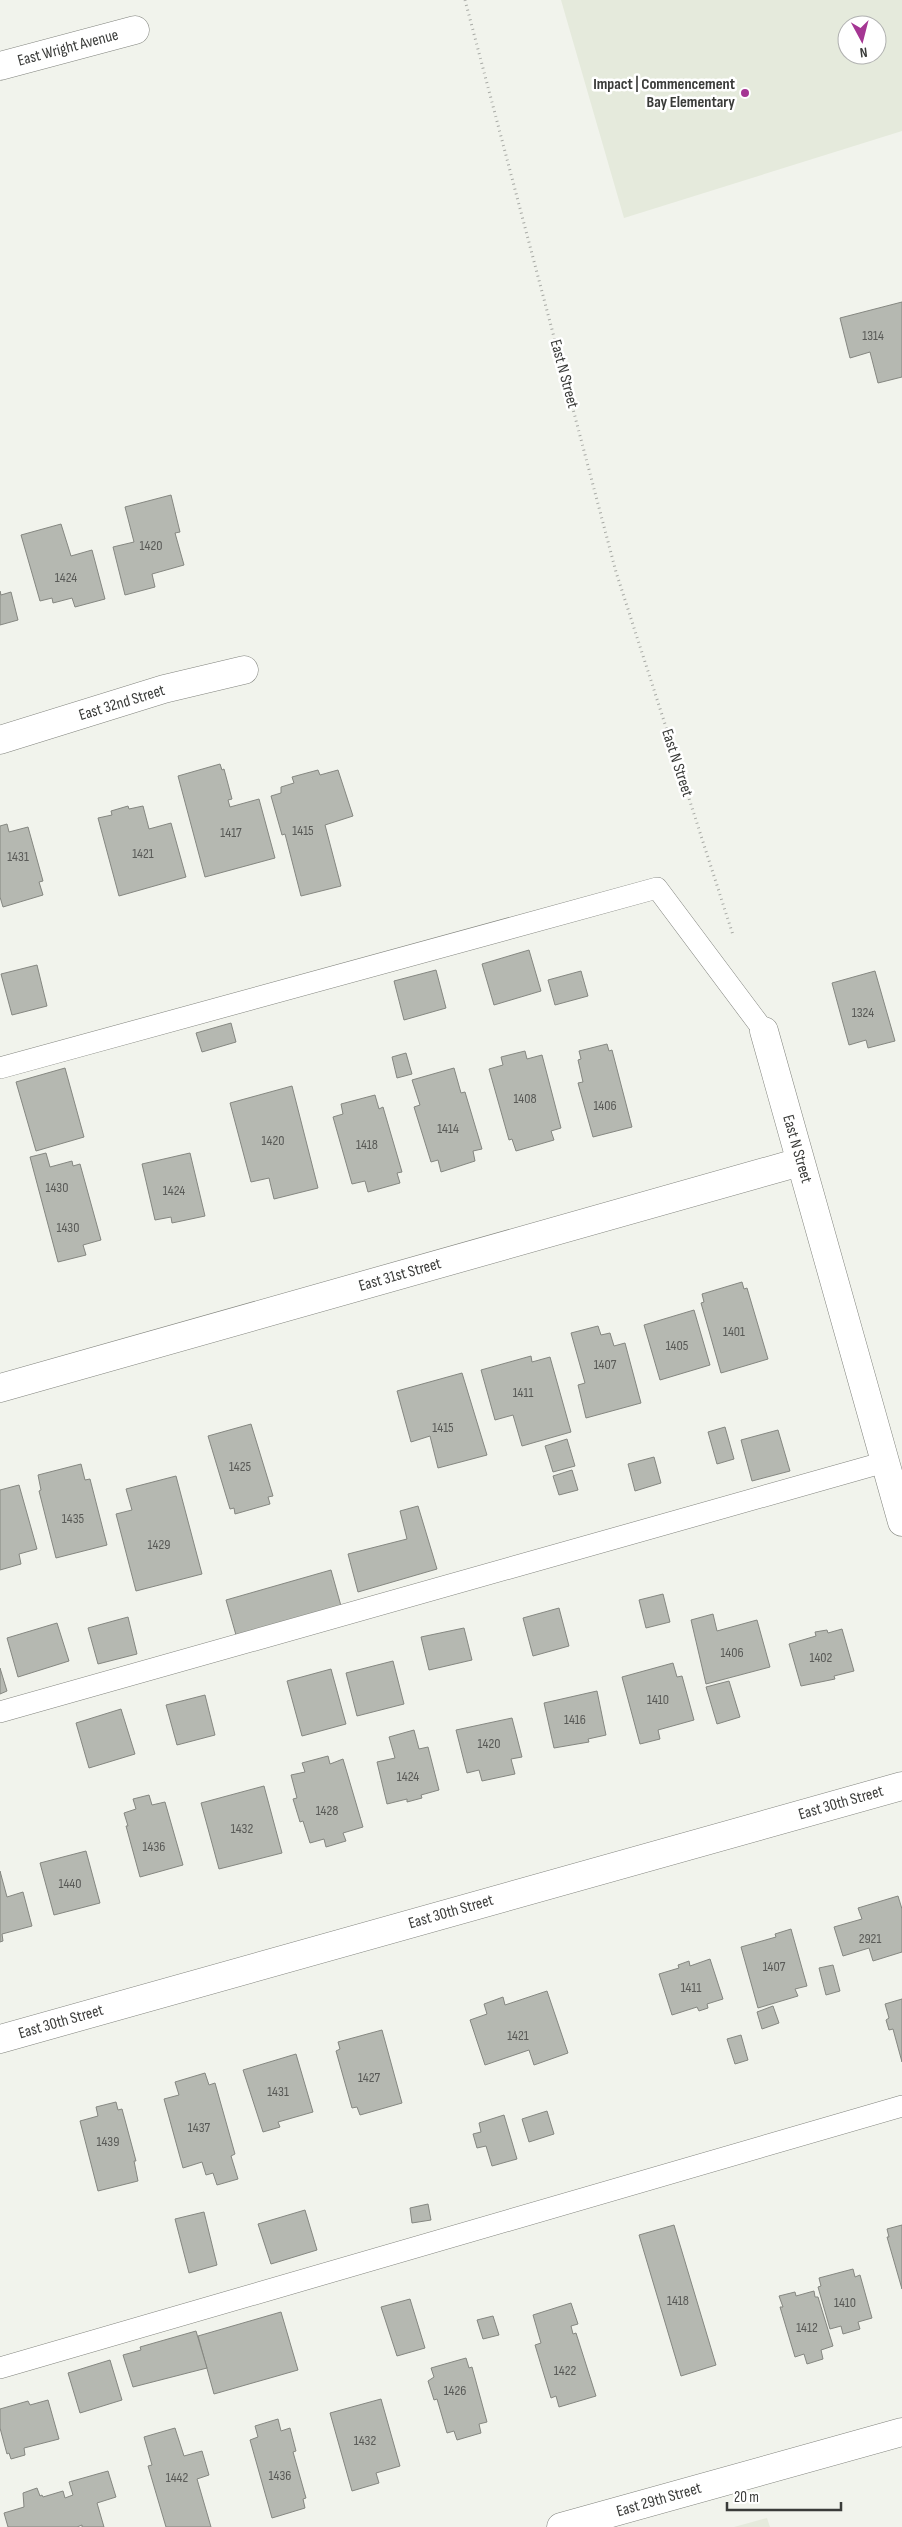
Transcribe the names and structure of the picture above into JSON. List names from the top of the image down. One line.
{"streets":{"street":["East Wright Avenue","East N Street","East 32nd Street","East 31st Street","East 30th Street","East 29th Street"]},"crossings":[["East N Street","East 31st Street"]],"places":["Impact | Commencement Bay Elementary"],"house_numbers":["1314","1420","1424","1415","1417","1421","1431","1324","1408","1406","1414","1420","1418","1430","1424","1430","1401","1405","1407","1411","1415","1425","1435","1429","1406","1402","1410","1416","1420","1424","1428","1432","1436","1440","2921","1407","1411","1421","1427","1431","1437","1439","1418","1410","1412","1422","1426","1432","1436","1442"],"scale_bar":"20 m","north":"bottom"}
